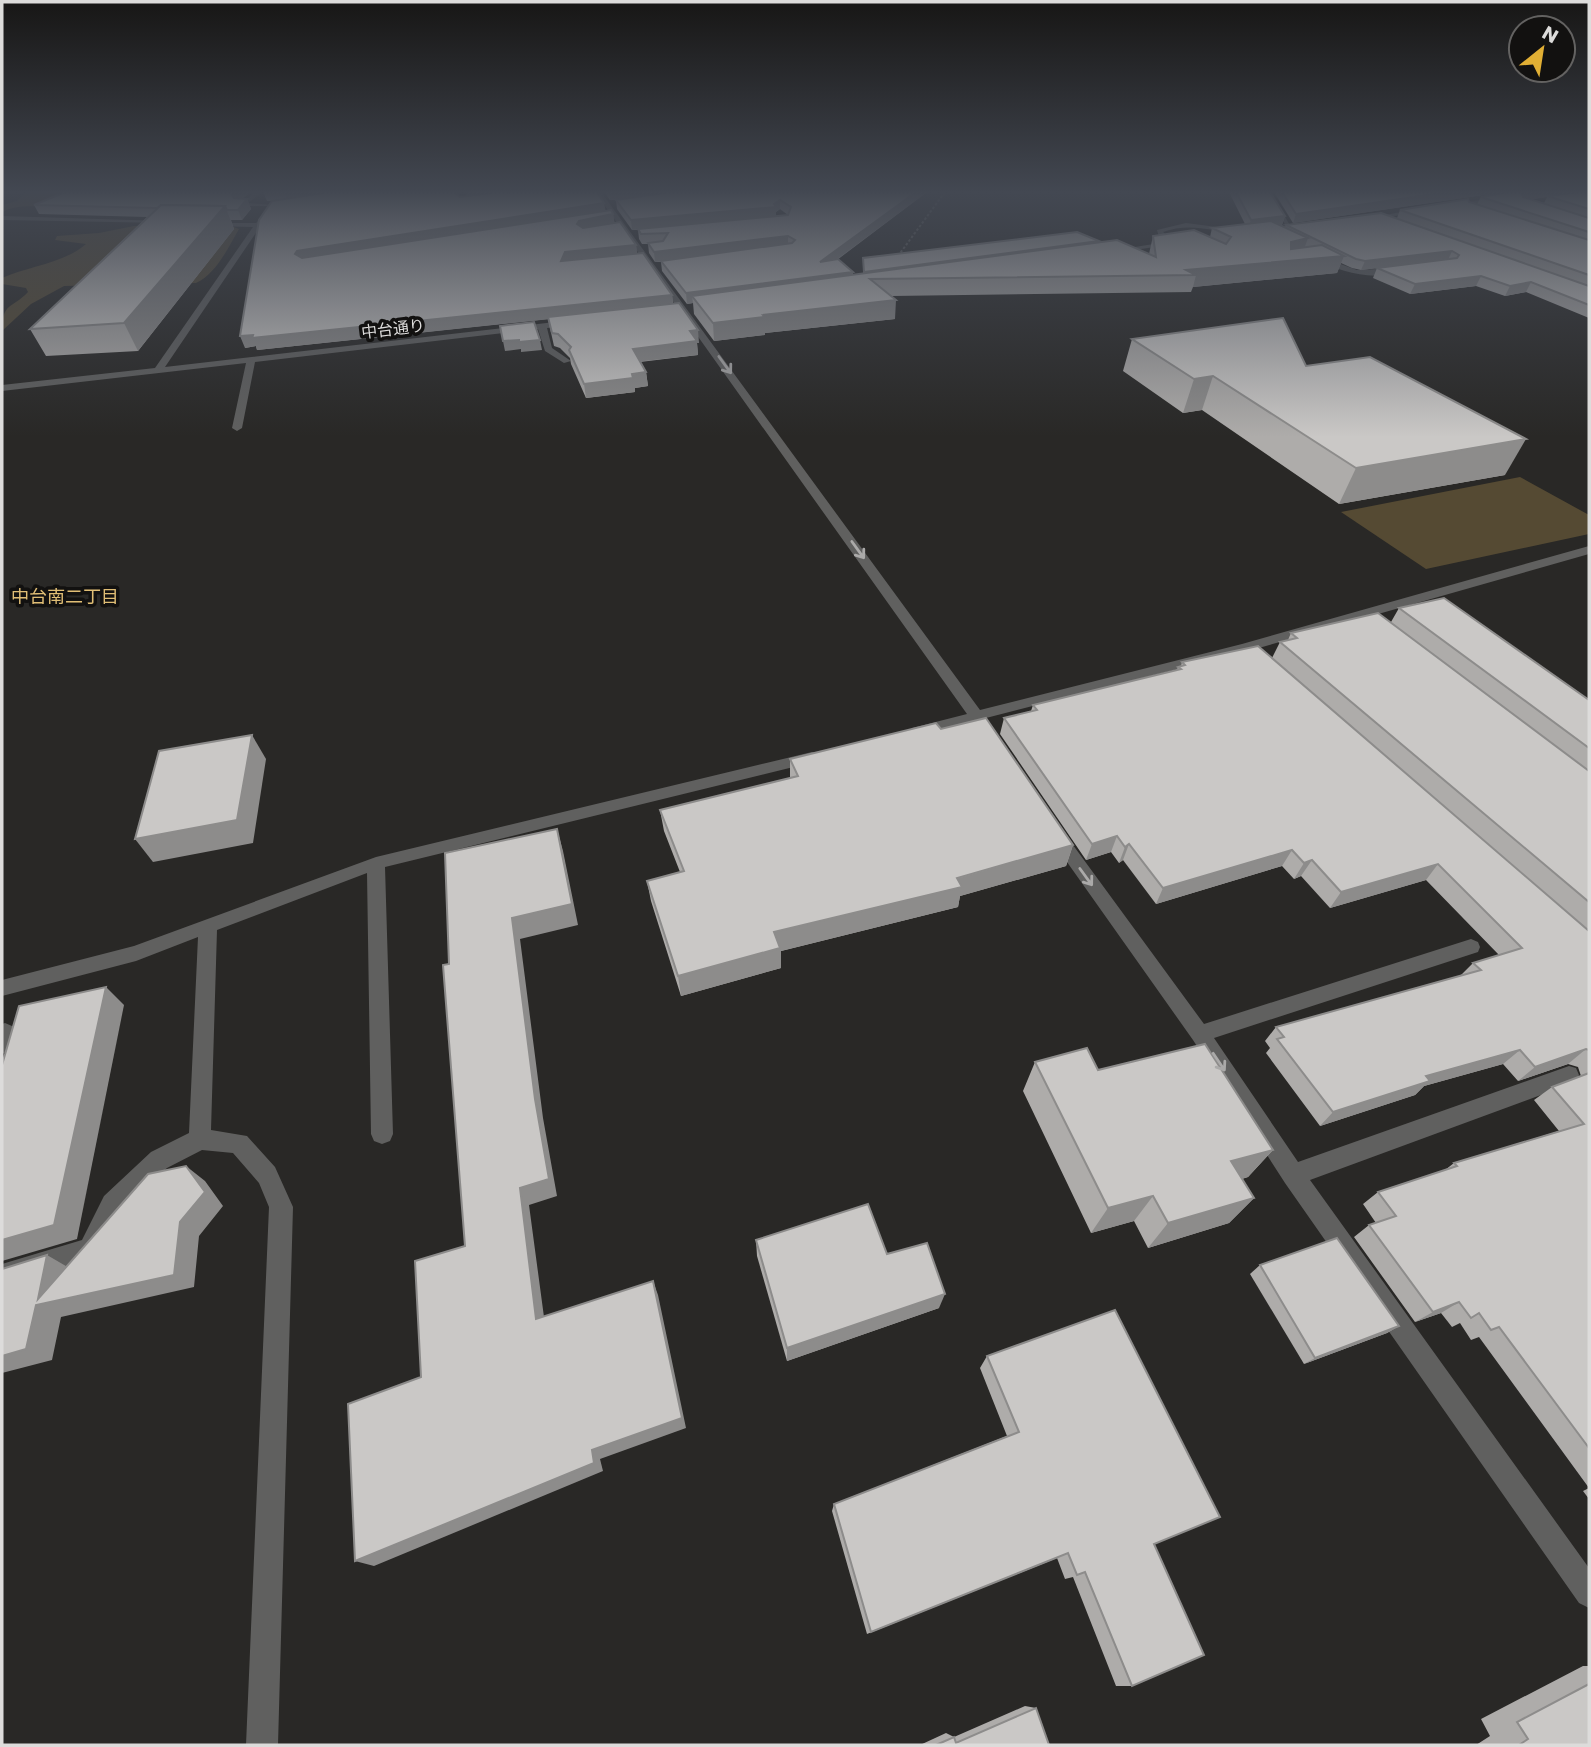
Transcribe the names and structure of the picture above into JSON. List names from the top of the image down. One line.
{"streets":{"street":["中台通り"]},"districts":["中台南二丁目"],"north":"top right"}
